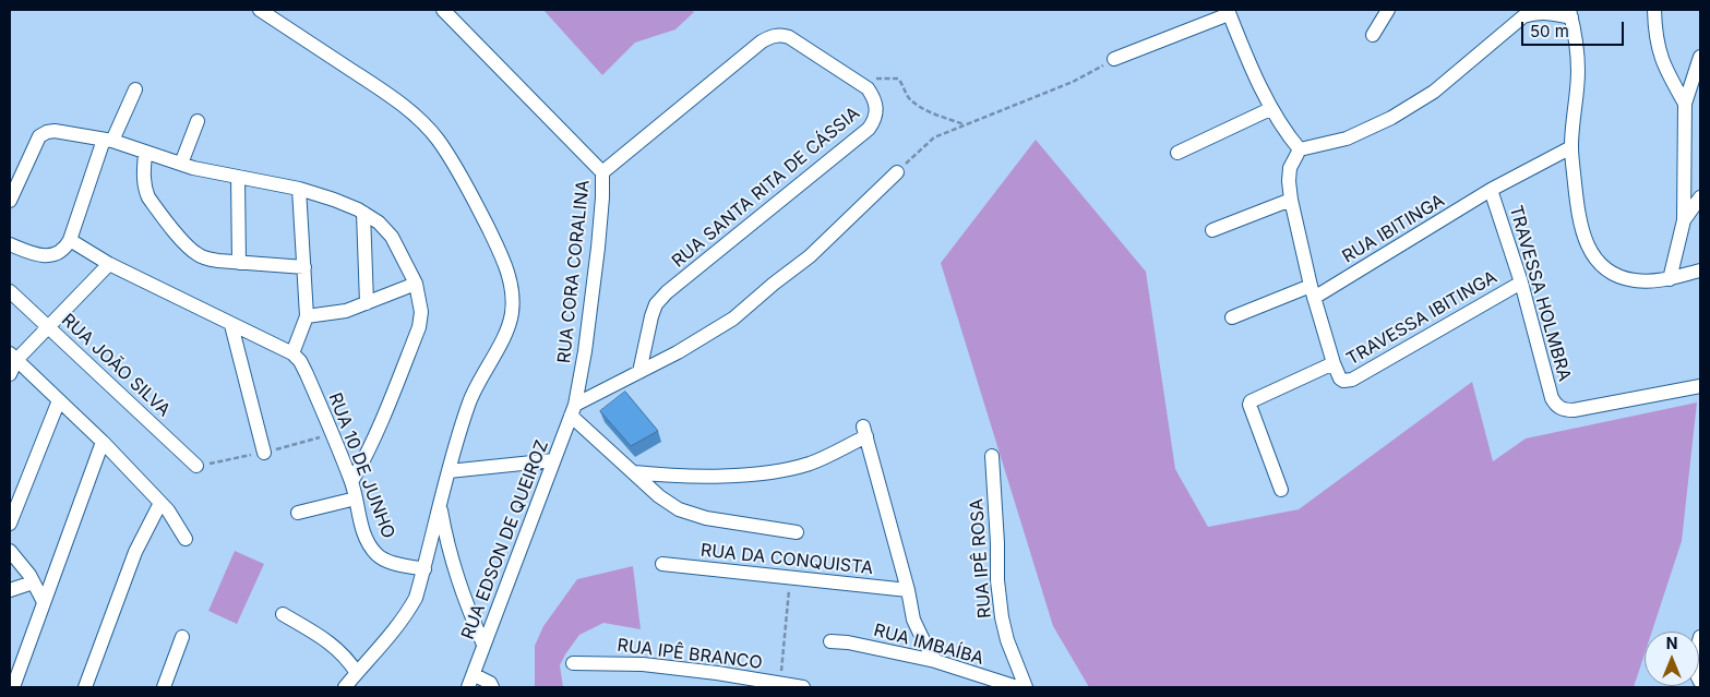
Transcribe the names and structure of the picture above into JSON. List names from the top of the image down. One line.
{"streets":{"street":["RUA SANTA RITA DE CÁSSIA","RUA IBITINGA","RUA CORA CORALINA","TRAVESSA HOLMBRA","TRAVESSA IBITINGA","RUA JOÃO SILVA","RUA 10 DE JUNHO","RUA EDSON DE QUEIROZ","RUA IPÊ ROSA","RUA DA CONQUISTA","RUA IMBAÍBA","RUA IPÊ BRANCO"]},"crossings":[["RUA SANTA RITA DE CÁSSIA","RUA CORA CORALINA"],["RUA IBITINGA","TRAVESSA HOLMBRA"],["RUA CORA CORALINA","RUA EDSON DE QUEIROZ"],["TRAVESSA HOLMBRA","TRAVESSA IBITINGA"]],"scale_bar":"50 m","north":"top"}
